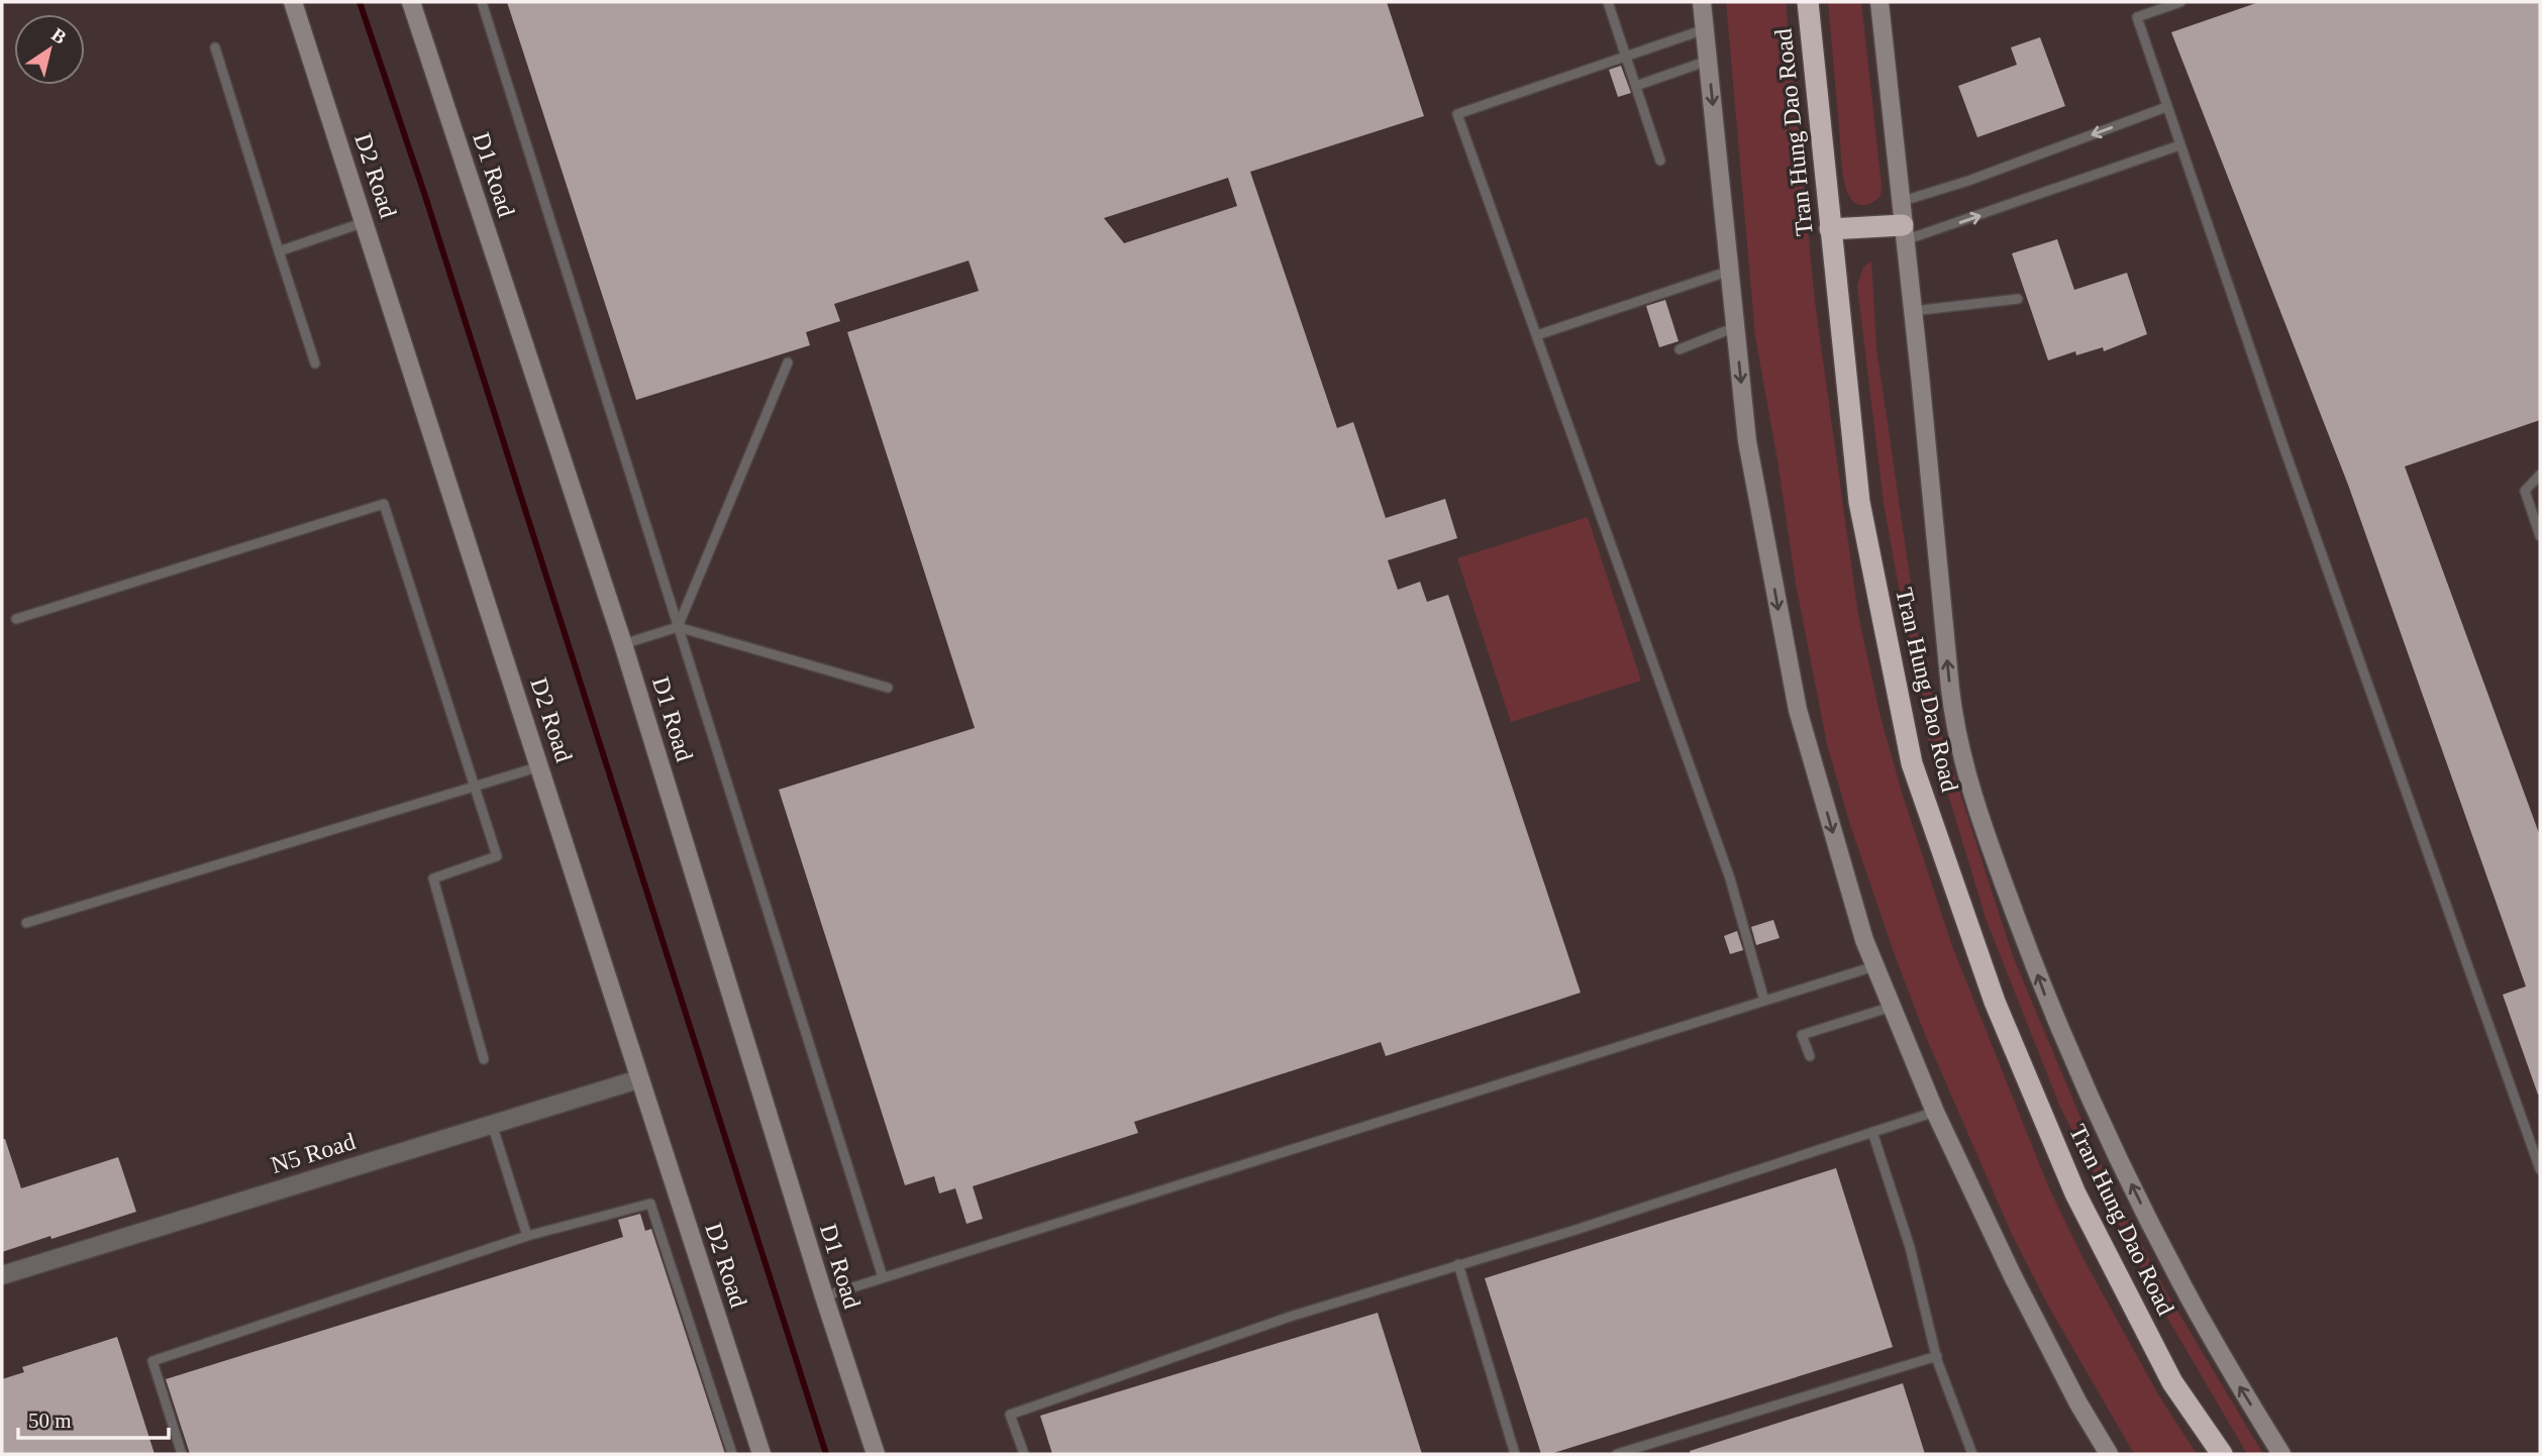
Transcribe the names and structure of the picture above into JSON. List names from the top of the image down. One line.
{"streets":{"highway":["Tran Hung Dao Road"],"main road":["D1 Road","D2 Road"],"street":["N5 Road"]},"crossings":[["D2 Road","N5 Road"]],"scale_bar":"50 m","north":"top right"}
